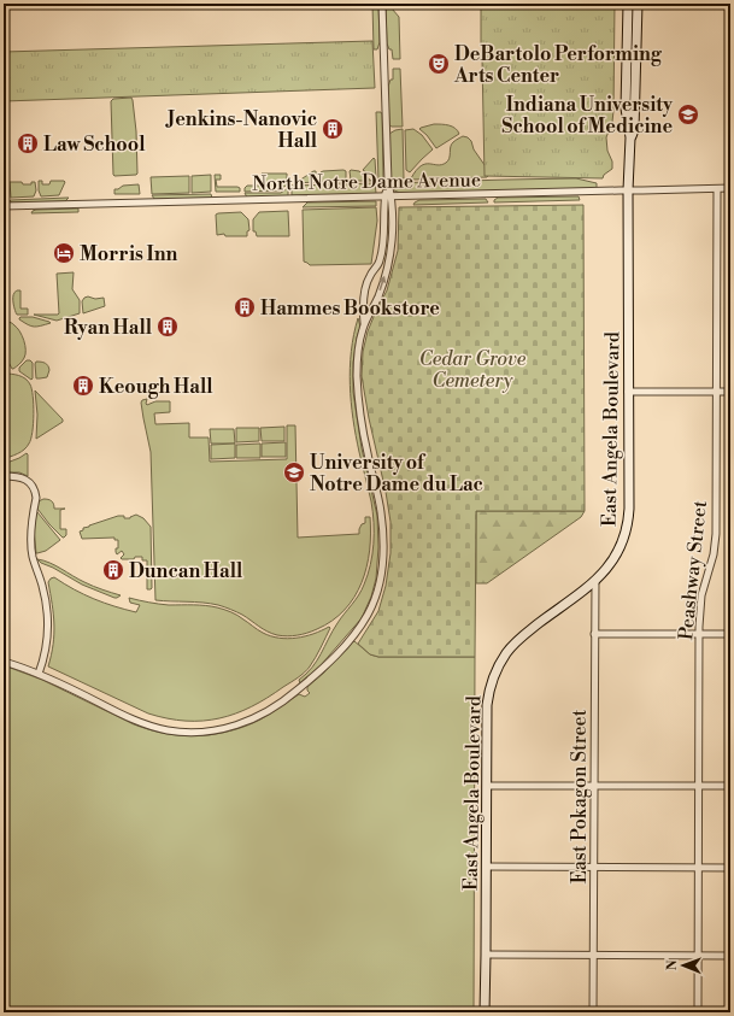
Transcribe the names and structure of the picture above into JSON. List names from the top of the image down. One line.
{"streets":{"main road":["East Angela Boulevard"],"street":["North Notre Dame Avenue","Peashway Street","East Pokagon Street"]},"crossings":[["North Notre Dame Avenue","East Angela Boulevard"],["North Notre Dame Avenue","Peashway Street"],["East Angela Boulevard","East Pokagon Street"]],"parks":["Cedar Grove Cemetery"],"places":{"theatre":["DeBartolo Performing Arts Center"],"school or university":["Indiana University School of Medicine","University of Notre Dame du Lac"],"building":["Jenkins-Nanovic Hall","Law School","Hammes Bookstore","Ryan Hall","Keough Hall","Duncan Hall"],"hotel":["Morris Inn"]},"north":"left"}
